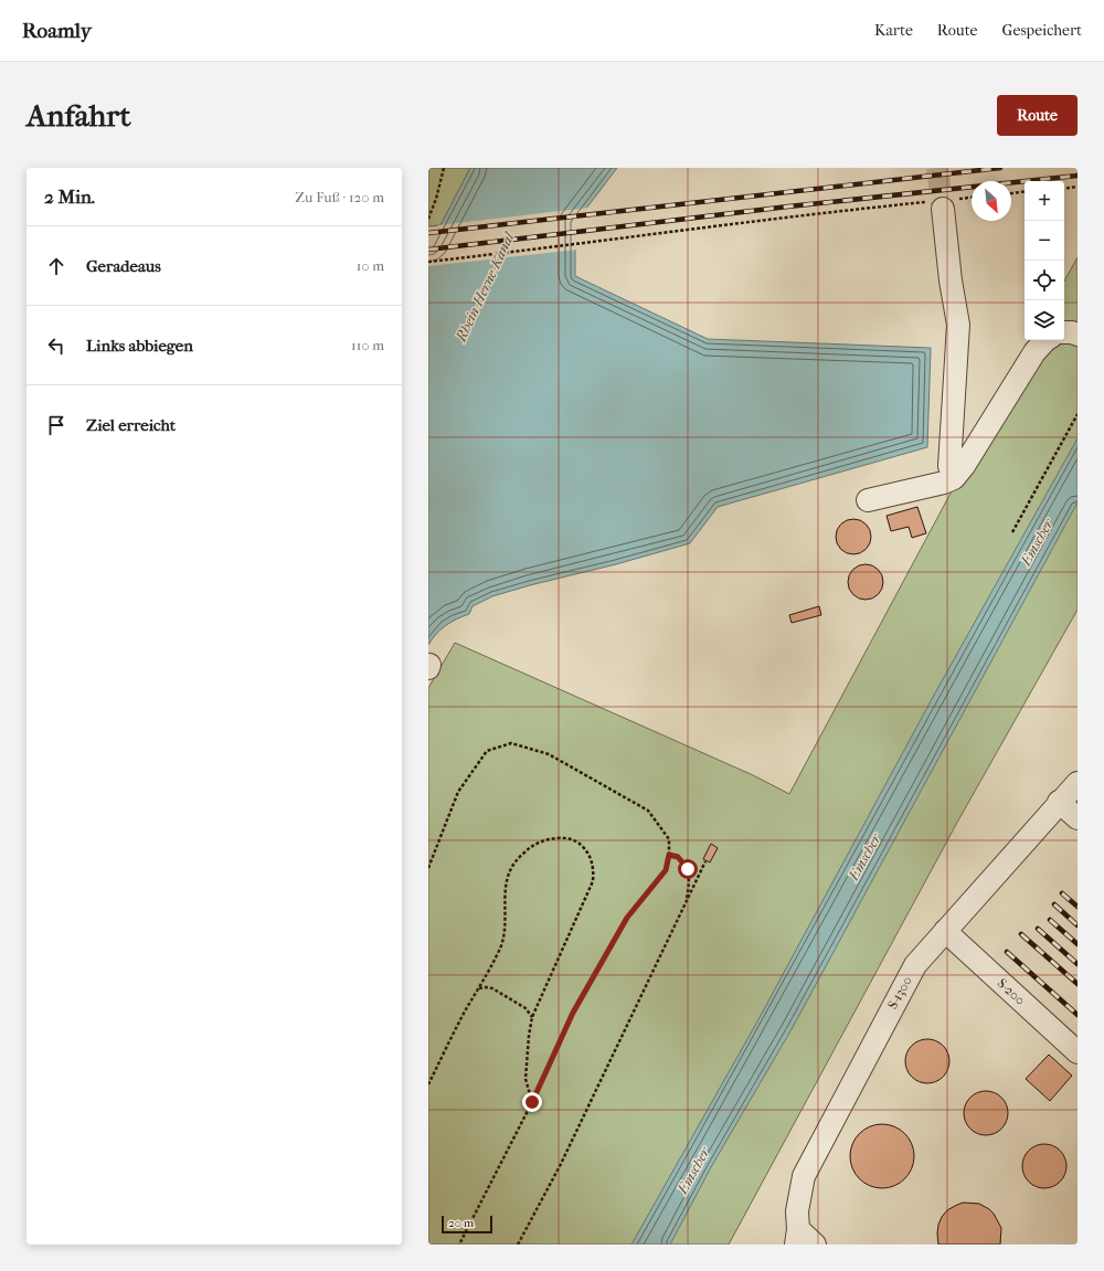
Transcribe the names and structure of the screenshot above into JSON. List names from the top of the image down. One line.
{"streets":{"lane":["S-200","S-1300"]},"crossings":[["S-200","S-1300"]],"water":["Rhein-Herne-Kanal","Emscher"],"scale_bar":"20 m","north":"bottom right","page":{"header":"Roamly","nav":["Karte","Route","Gespeichert"],"buttons":"Route","title":"Anfahrt","heading":["2 Min.","Zu Fuß · 120 m"],"map_buttons":["+","−"],"list":[["Geradeaus","10 m"],["Links abbiegen","110 m"],"Ziel erreicht"],"scale":"20 m"}}
